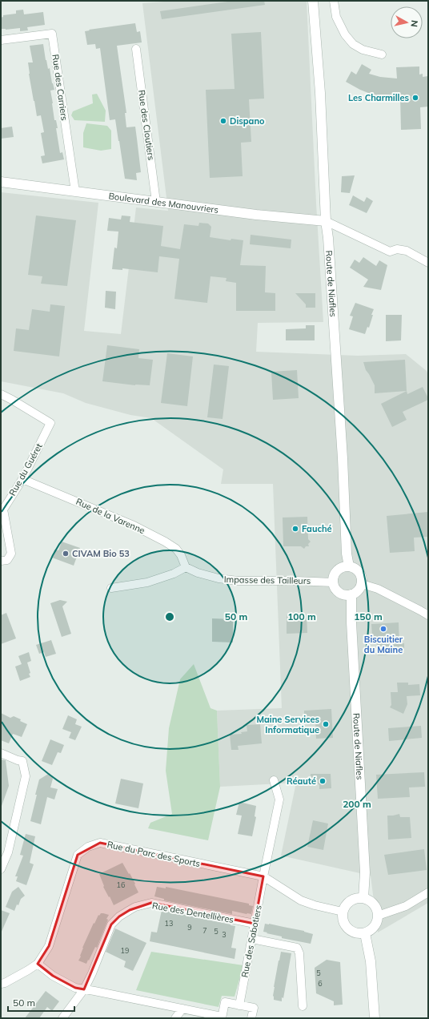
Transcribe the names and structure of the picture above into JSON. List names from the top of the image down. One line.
{"streets":{"street":["Rue des Carriers","Rue des Cloutiers","Boulevard des Manouvriers","Route de Niafles","Rue du Guéret","Rue de la Varenne","Impasse des Tailleurs","Rue du Parc des Sports","Rue des Dentellières","Rue des Sabotiers"]},"crossings":[["Rue des Carriers","Boulevard des Manouvriers"],["Rue des Cloutiers","Boulevard des Manouvriers"],["Boulevard des Manouvriers","Route de Niafles"],["Route de Niafles","Impasse des Tailleurs"],["Route de Niafles","Rue du Parc des Sports"],["Rue du Guéret","Rue de la Varenne"],["Rue de la Varenne","Impasse des Tailleurs"],["Rue du Parc des Sports","Rue des Sabotiers"],["Rue des Dentellières","Rue des Sabotiers"]],"places":["Les Charmilles","Dispano","Fauché","CIVAM Bio 53","Biscuitier du Maine","Maine Services Informatique","Réauté"],"house_numbers":["16","13","9","7","5","3","19","5","6"],"scale_bar":"50 m","north":"right","rings":["50 m","100 m","150 m","200 m"]}
